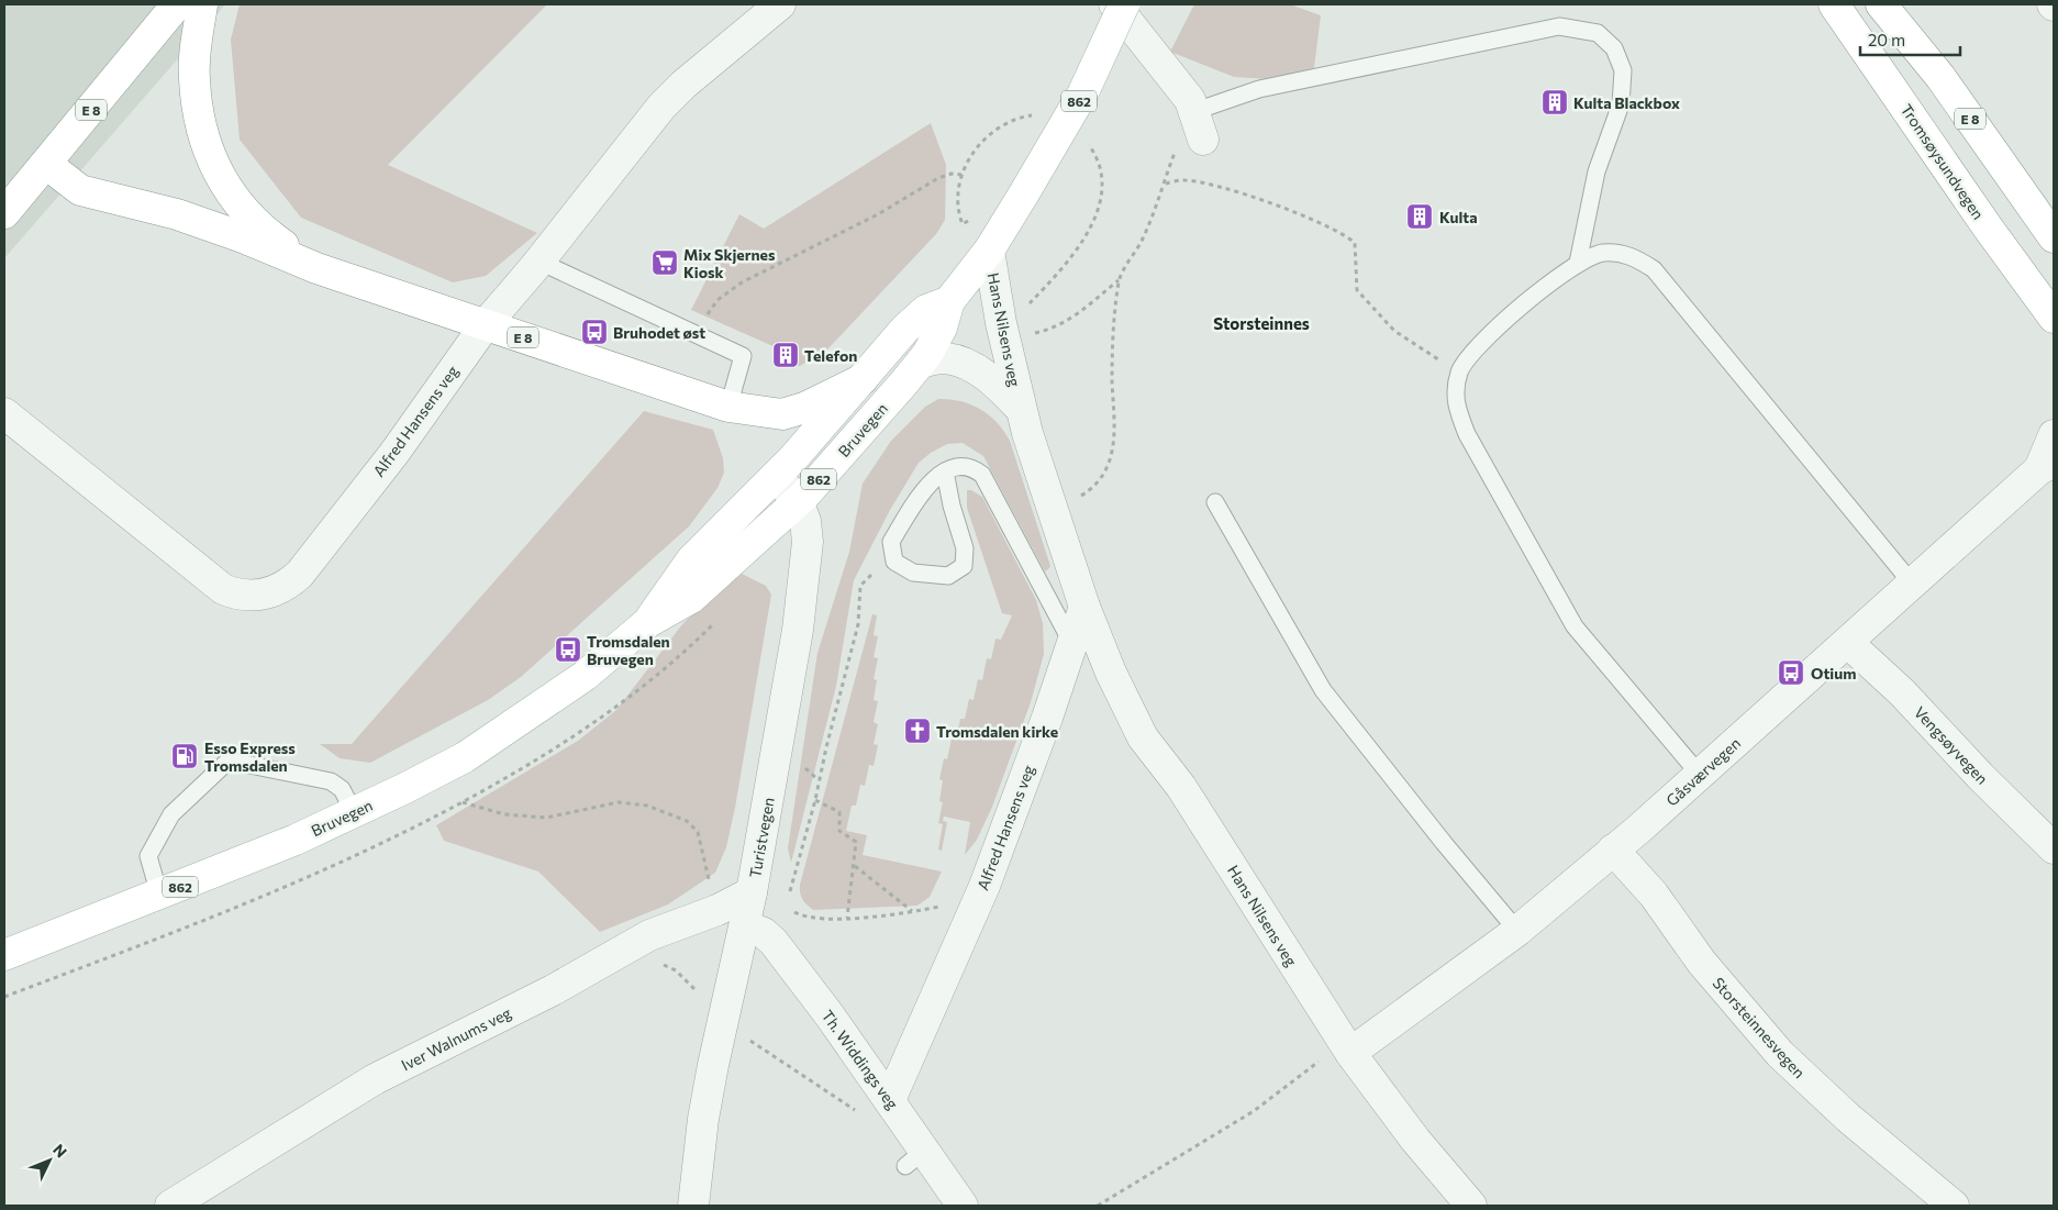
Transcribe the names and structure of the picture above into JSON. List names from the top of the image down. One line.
{"streets":{"main road":["862","E 8","Tromsøysundvegen","Bruvegen"],"street":["Hans Nilsens veg","Alfred Hansens veg","Vengsøyvegen","Gåsværvegen","Turistvegen","Storsteinnesvegen","Iver Walnums veg","Th. Widdings veg"]},"crossings":[["E 8","Alfred Hansens veg"],["E 8","Bruvegen"],["Hans Nilsens veg","Alfred Hansens veg"],["Hans Nilsens veg","Bruvegen"],["Hans Nilsens veg","Gåsværvegen"],["Alfred Hansens veg","Th. Widdings veg"],["Bruvegen","Turistvegen"],["Vengsøyvegen","Gåsværvegen"],["Gåsværvegen","Storsteinnesvegen"],["Turistvegen","Iver Walnums veg"],["Turistvegen","Th. Widdings veg"]],"districts":["Storsteinnes"],"places":{"building":["Kulta Blackbox","Kulta","Telefon"],"supermarket":["Mix Skjernes Kiosk"],"bus stop":["Bruhodet øst","Tromsdalen Bruvegen","Otium"],"church":["Tromsdalen kirke"],"fuel station":["Esso Express Tromsdalen"]},"scale_bar":"20 m","north":"top right"}
